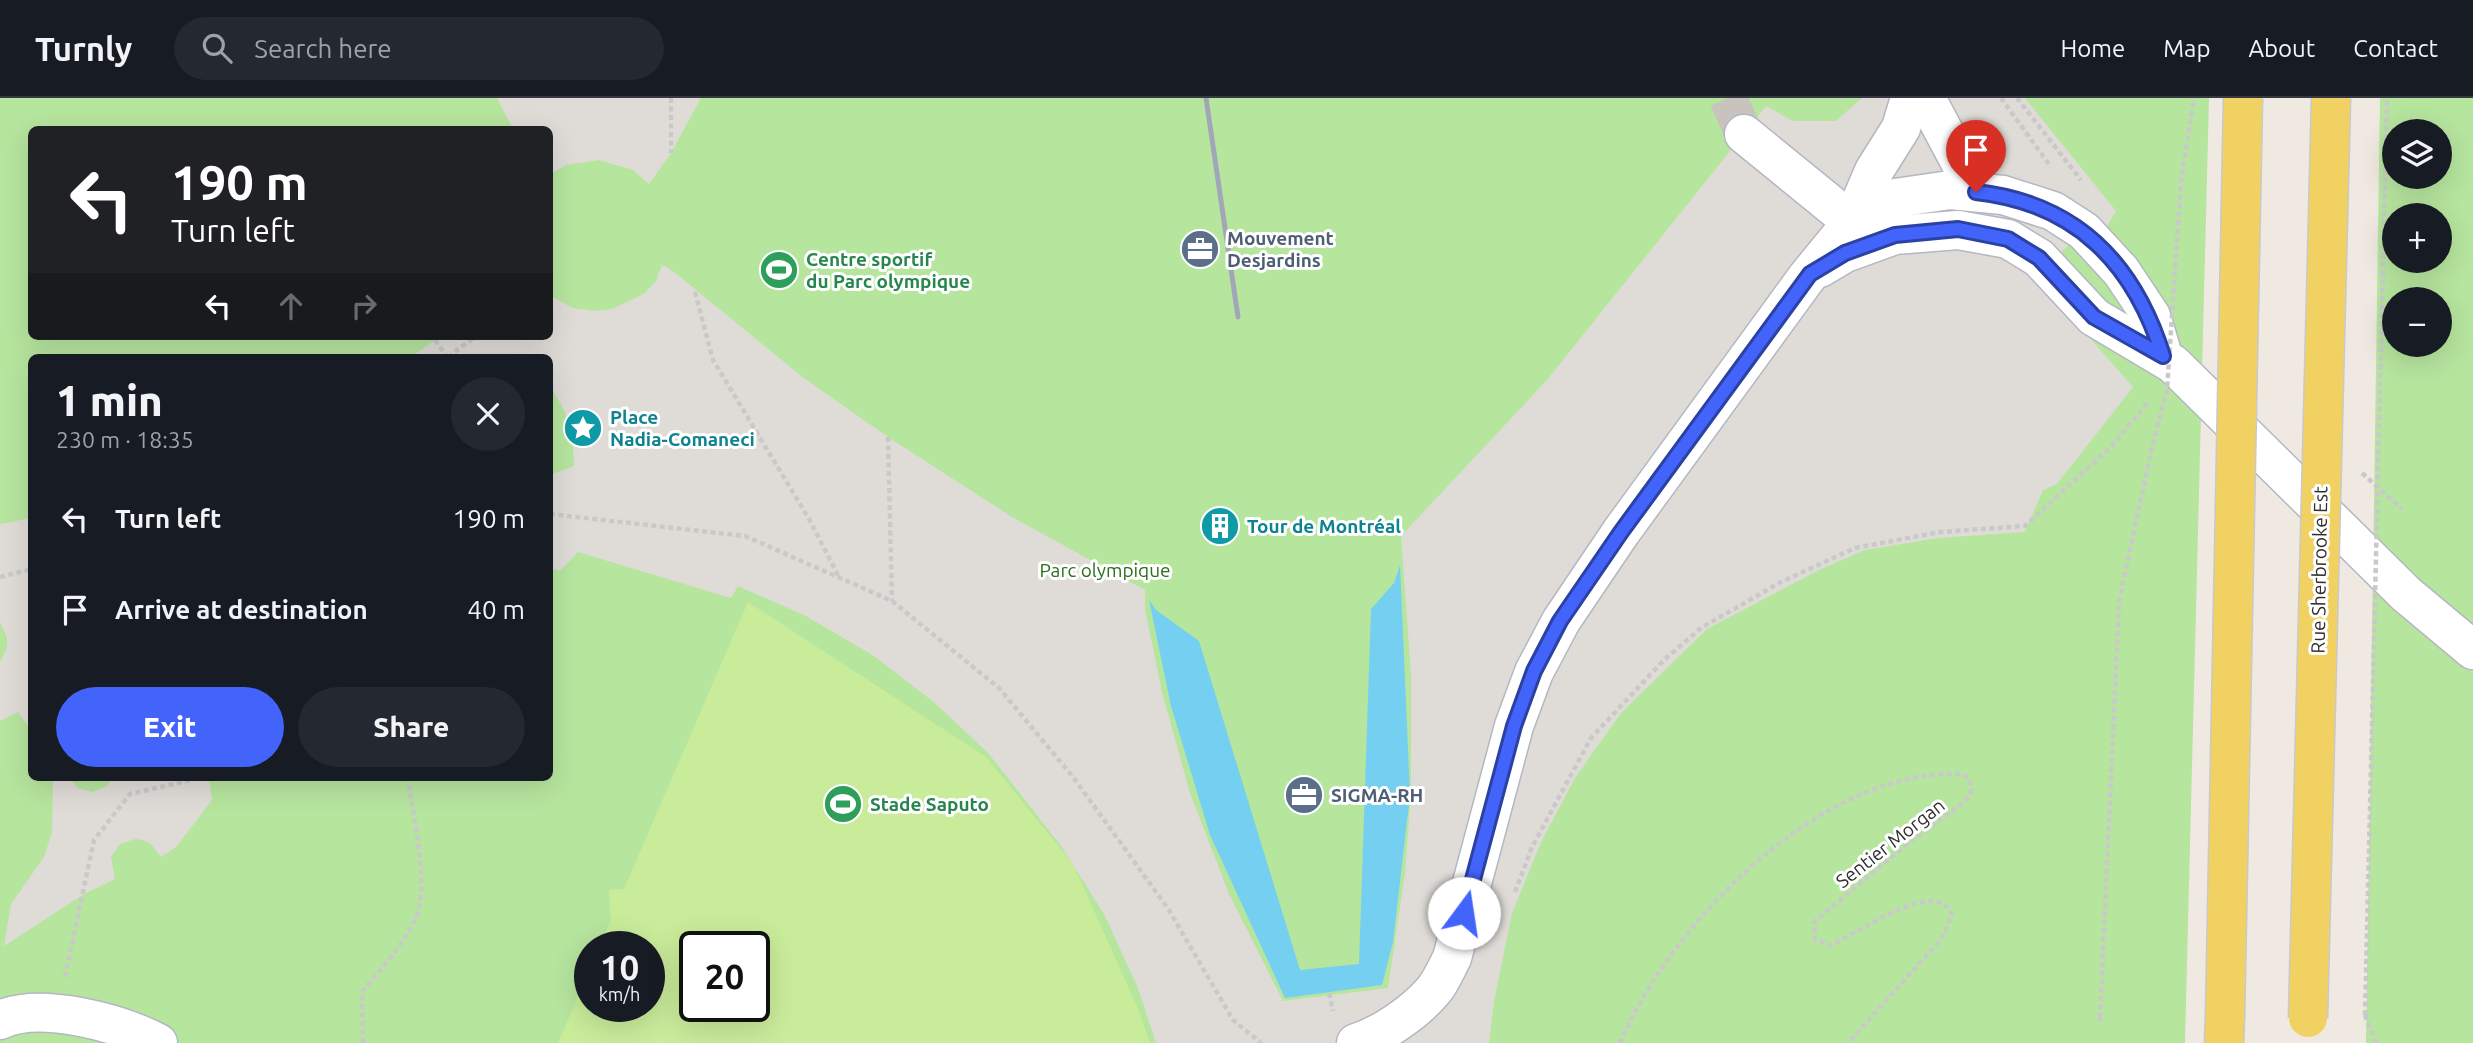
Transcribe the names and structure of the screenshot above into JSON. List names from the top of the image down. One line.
{"streets":{"main road":["Rue Sherbrooke Est"],"path":["Sentier Morgan"]},"parks":["Parc olympique"],"places":{"office":["Mouvement Desjardins","SIGMA-RH"],"sports":["Centre sportif du Parc olympique","Stade Saputo"],"place":["Place Nadia-Comaneci"],"building":["Tour de Montréal"]},"page":{"header":"Turnly","search":"Search here","nav":["Home","Map","About","Contact"],"map_buttons":["+","−"],"turn":["190 m","Turn left"],"heading":["1 min","230 m · 18:35"],"list":[{"name":"Turn left","value":"190 m"},{"name":"Arrive at destination","value":"40 m"}],"buttons":["Exit","Share"],"speed":"10 km/h","limit":"20"}}
